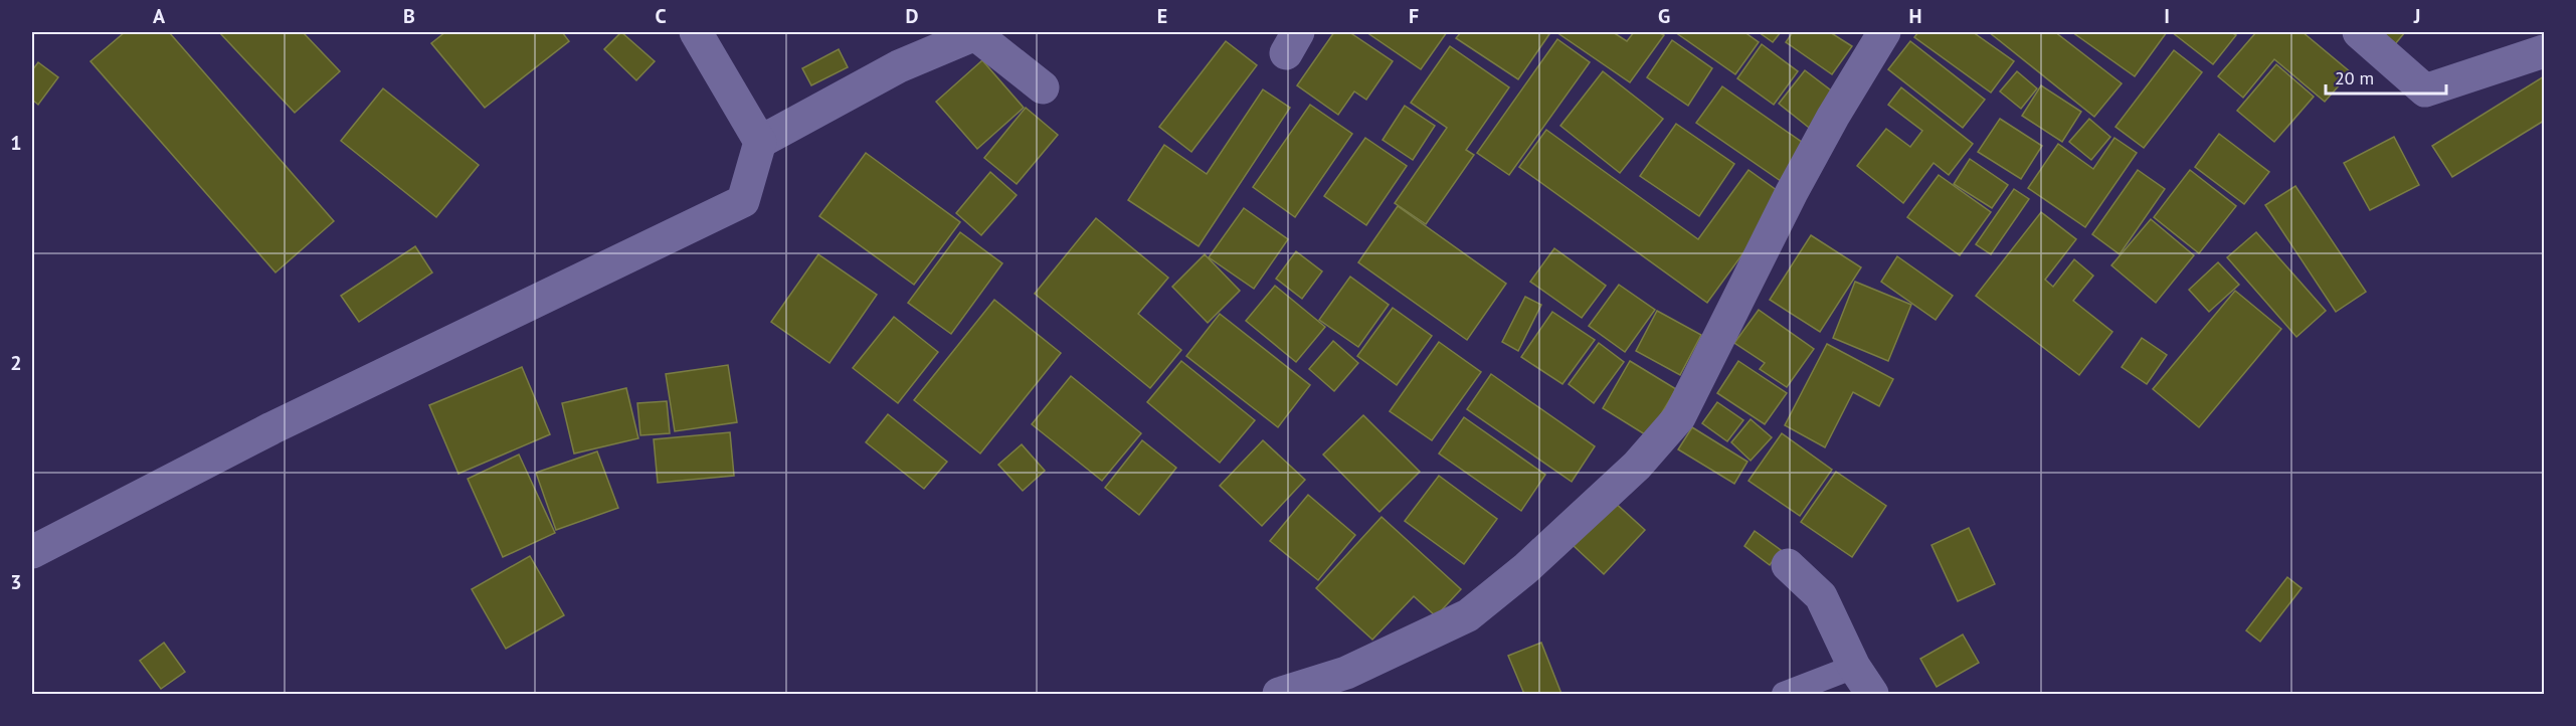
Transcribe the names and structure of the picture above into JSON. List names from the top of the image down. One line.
{"scale_bar":"20 m","grid":{"columns":["A","B","C","D","E","F","G","H","I","J"],"rows":["1","2","3"]}}
